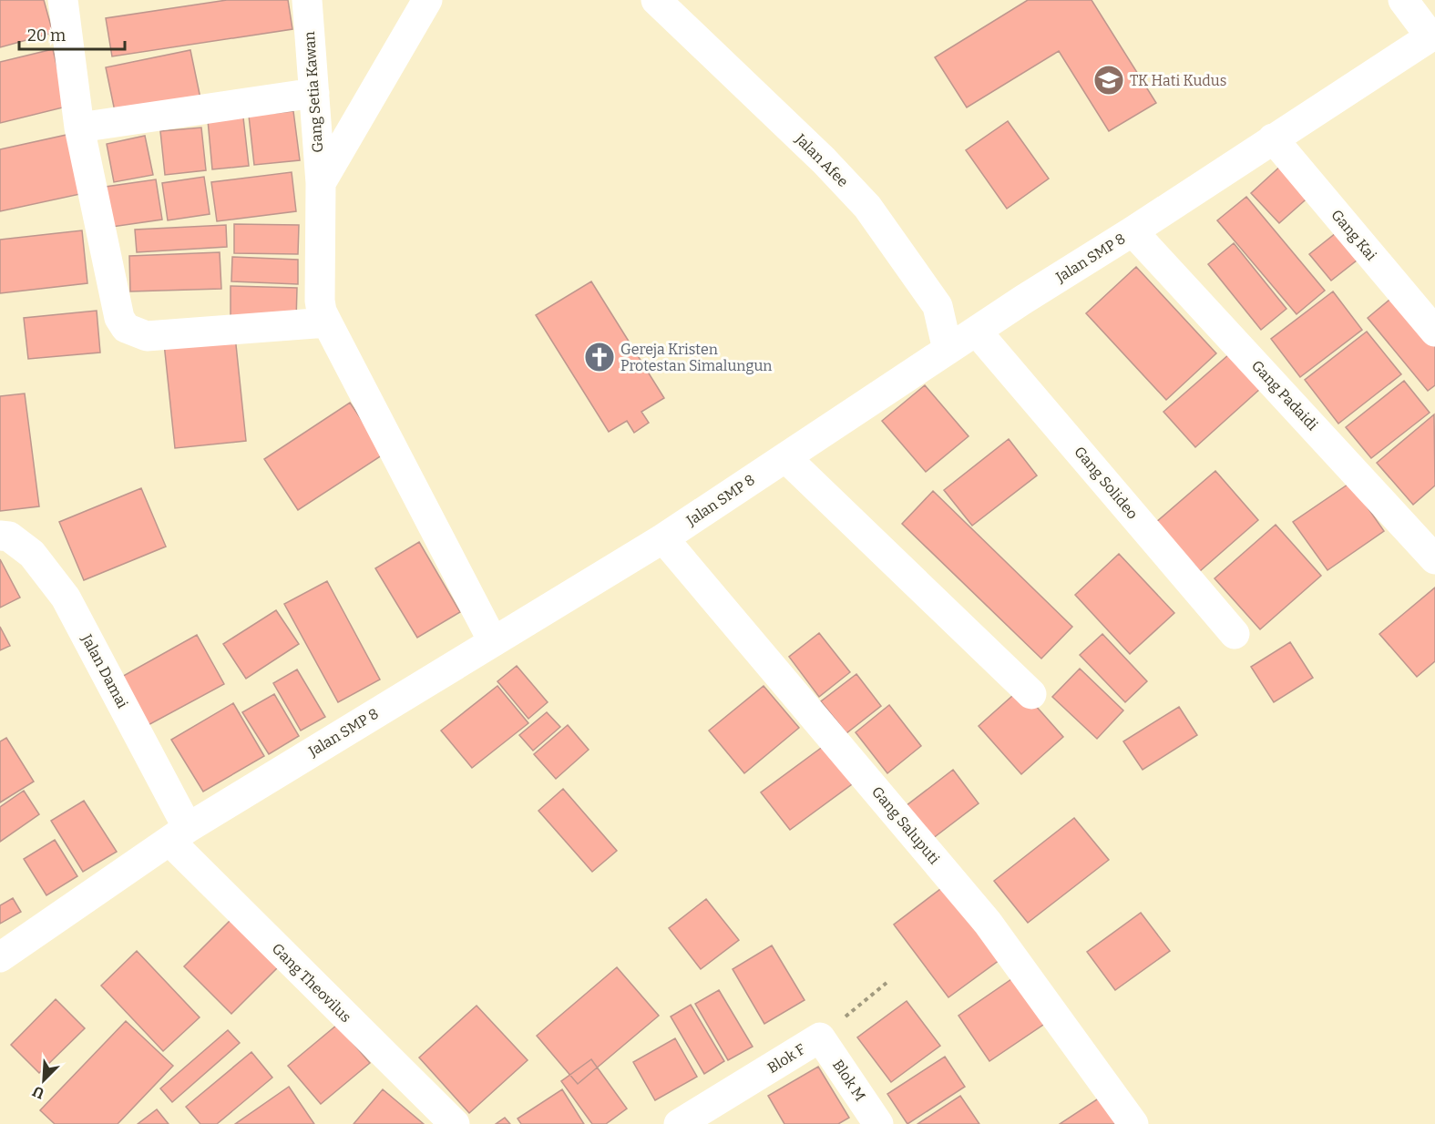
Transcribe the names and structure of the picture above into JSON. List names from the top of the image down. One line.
{"streets":{"street":["Gang Setia Kawan","Jalan Afee","Gang Kai","Jalan SMP 8","Gang Padaidi","Gang Solideo","Jalan Damai","Gang Saluputi","Gang Theovilus","Blok F","Blok M"]},"crossings":[["Gang Setia Kawan","Jalan SMP 8"],["Jalan Afee","Jalan SMP 8"],["Gang Kai","Jalan SMP 8"],["Jalan SMP 8","Gang Padaidi"],["Jalan SMP 8","Gang Solideo"],["Jalan SMP 8","Jalan Damai"],["Jalan SMP 8","Gang Saluputi"],["Jalan SMP 8","Gang Theovilus"],["Jalan Damai","Gang Theovilus"],["Blok F","Blok M"]],"places":{"school or university":["TK Hati Kudus"],"church":["Gereja Kristen Protestan Simalungun"]},"scale_bar":"20 m","north":"bottom left"}
